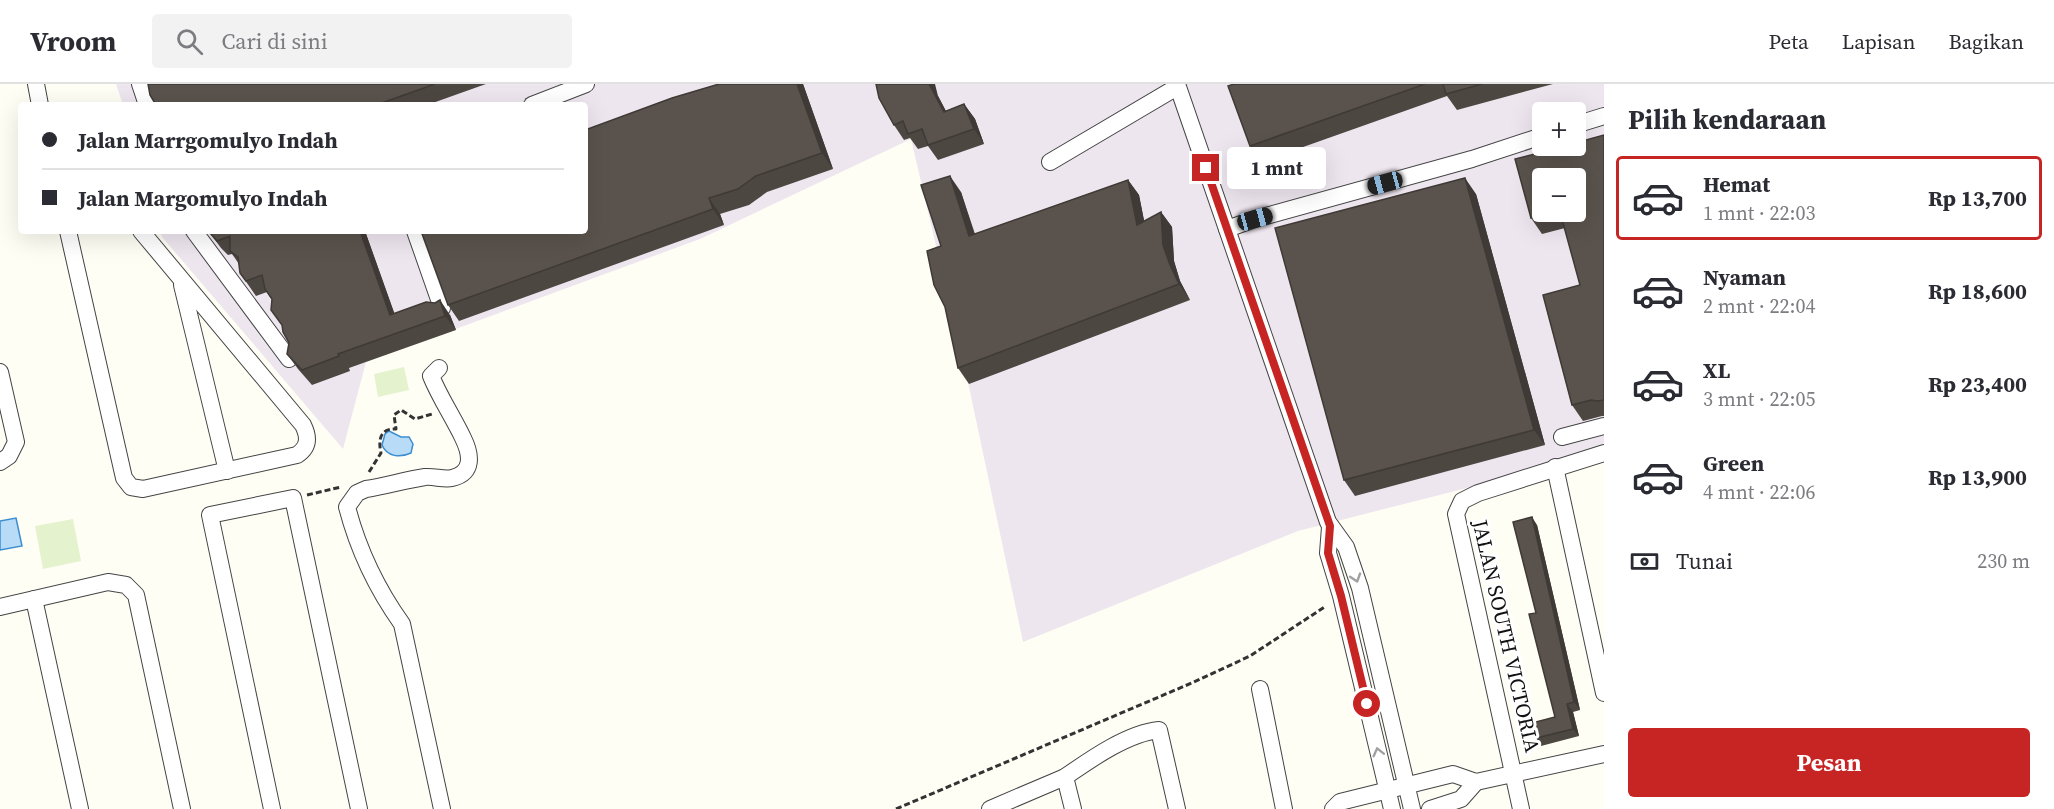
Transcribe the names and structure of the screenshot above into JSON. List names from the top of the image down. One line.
{"streets":{"street":["JALAN SOUTH VICTORIA"]},"page":{"header":"Vroom","search":"Cari di sini","nav":["Peta","Lapisan","Bagikan"],"heading":"Pilih kendaraan","map_buttons":["+","−"],"banner":["Jalan Marrgomulyo Indah","Jalan Margomulyo Indah"],"bubble":"1 mnt","list":[{"name":"Hemat","note":"1 mnt · 22:03","value":"Rp 13,700"},{"name":"Nyaman","note":"2 mnt · 22:04","value":"Rp 18,600"},{"name":"XL","note":"3 mnt · 22:05","value":"Rp 23,400"},{"name":"Green","note":"4 mnt · 22:06","value":"Rp 13,900"}],"pay":["Tunai","230 m"],"buttons":"Pesan"}}
